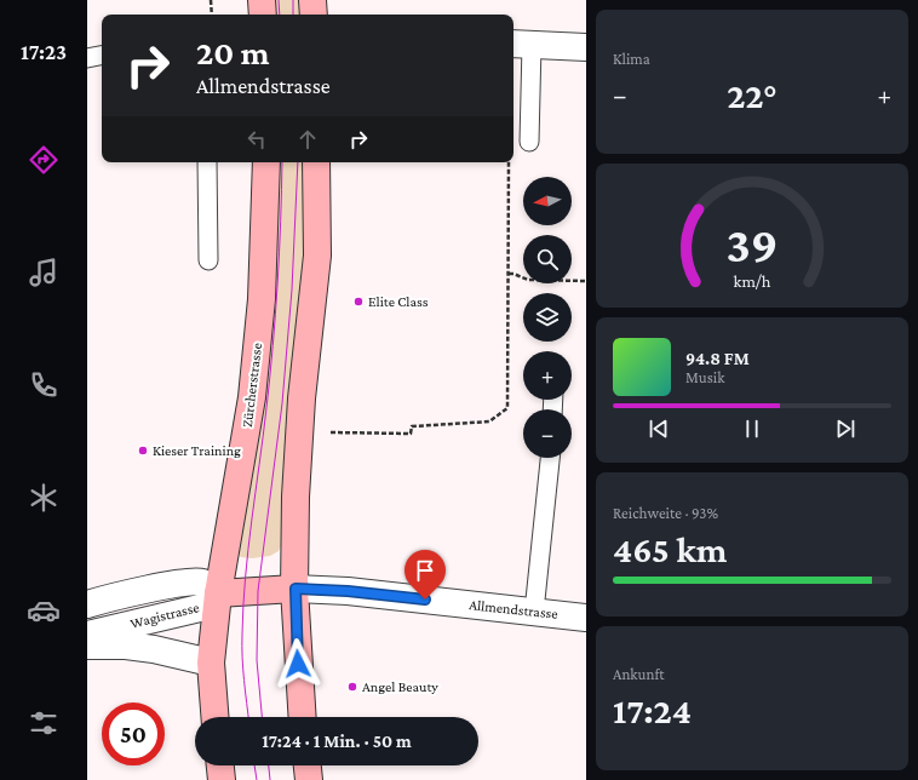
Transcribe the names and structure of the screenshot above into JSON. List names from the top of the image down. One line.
{"streets":{"main road":["Zürcherstrasse"],"street":["Allmendstrasse","Wagistrasse"]},"crossings":[["Zürcherstrasse","Wagistrasse"]],"places":["Elite Class","Kieser Training","Angel Beauty"],"north":"left","page":{"tabs":"17:23","tile":["Klima",["Reichweite · 93%","465 km"],["Ankunft","17:24"]],"turn":["20 m","Allmendstrasse"],"heat":["−","22°","+"],"map_buttons":["+","−"],"song":["94.8 FM","Musik"],"limit":"50","trip":"17:24 · 1 Min. · 50 m","gauge":["39","km/h"]}}
